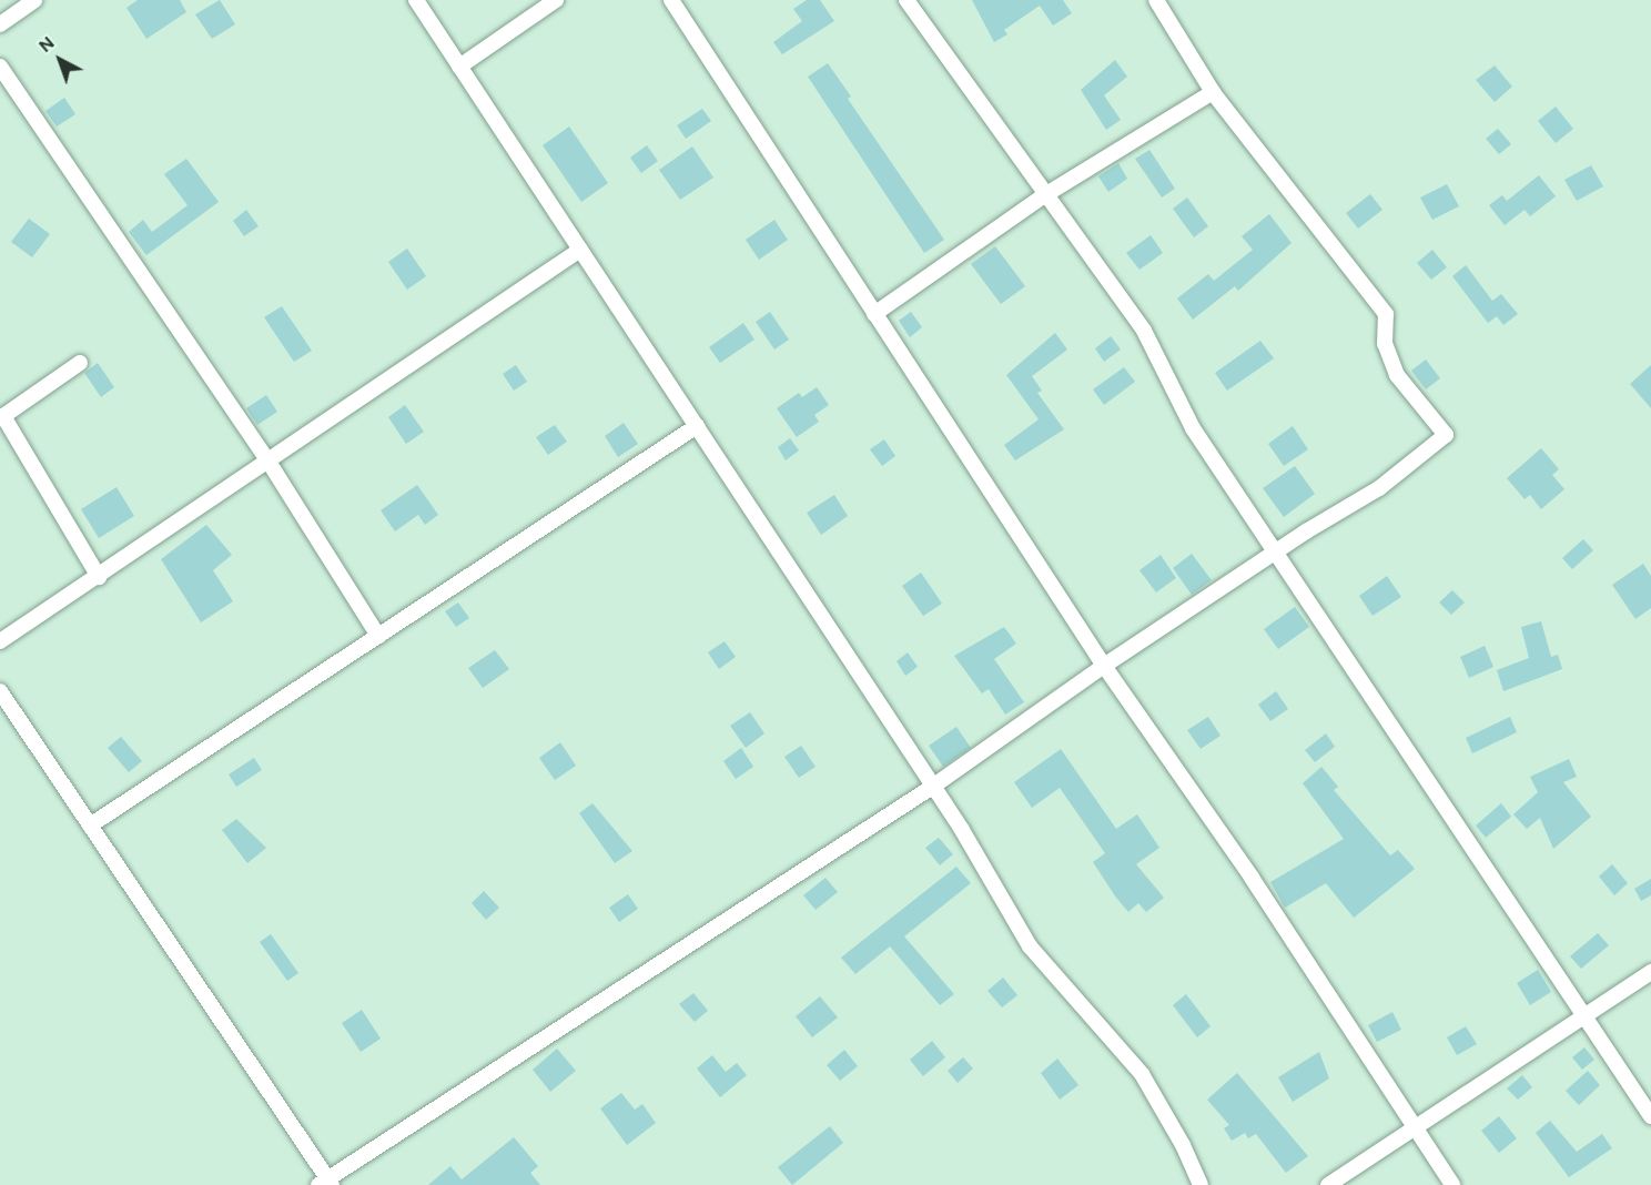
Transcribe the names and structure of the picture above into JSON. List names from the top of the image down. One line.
{"north":"top left"}
